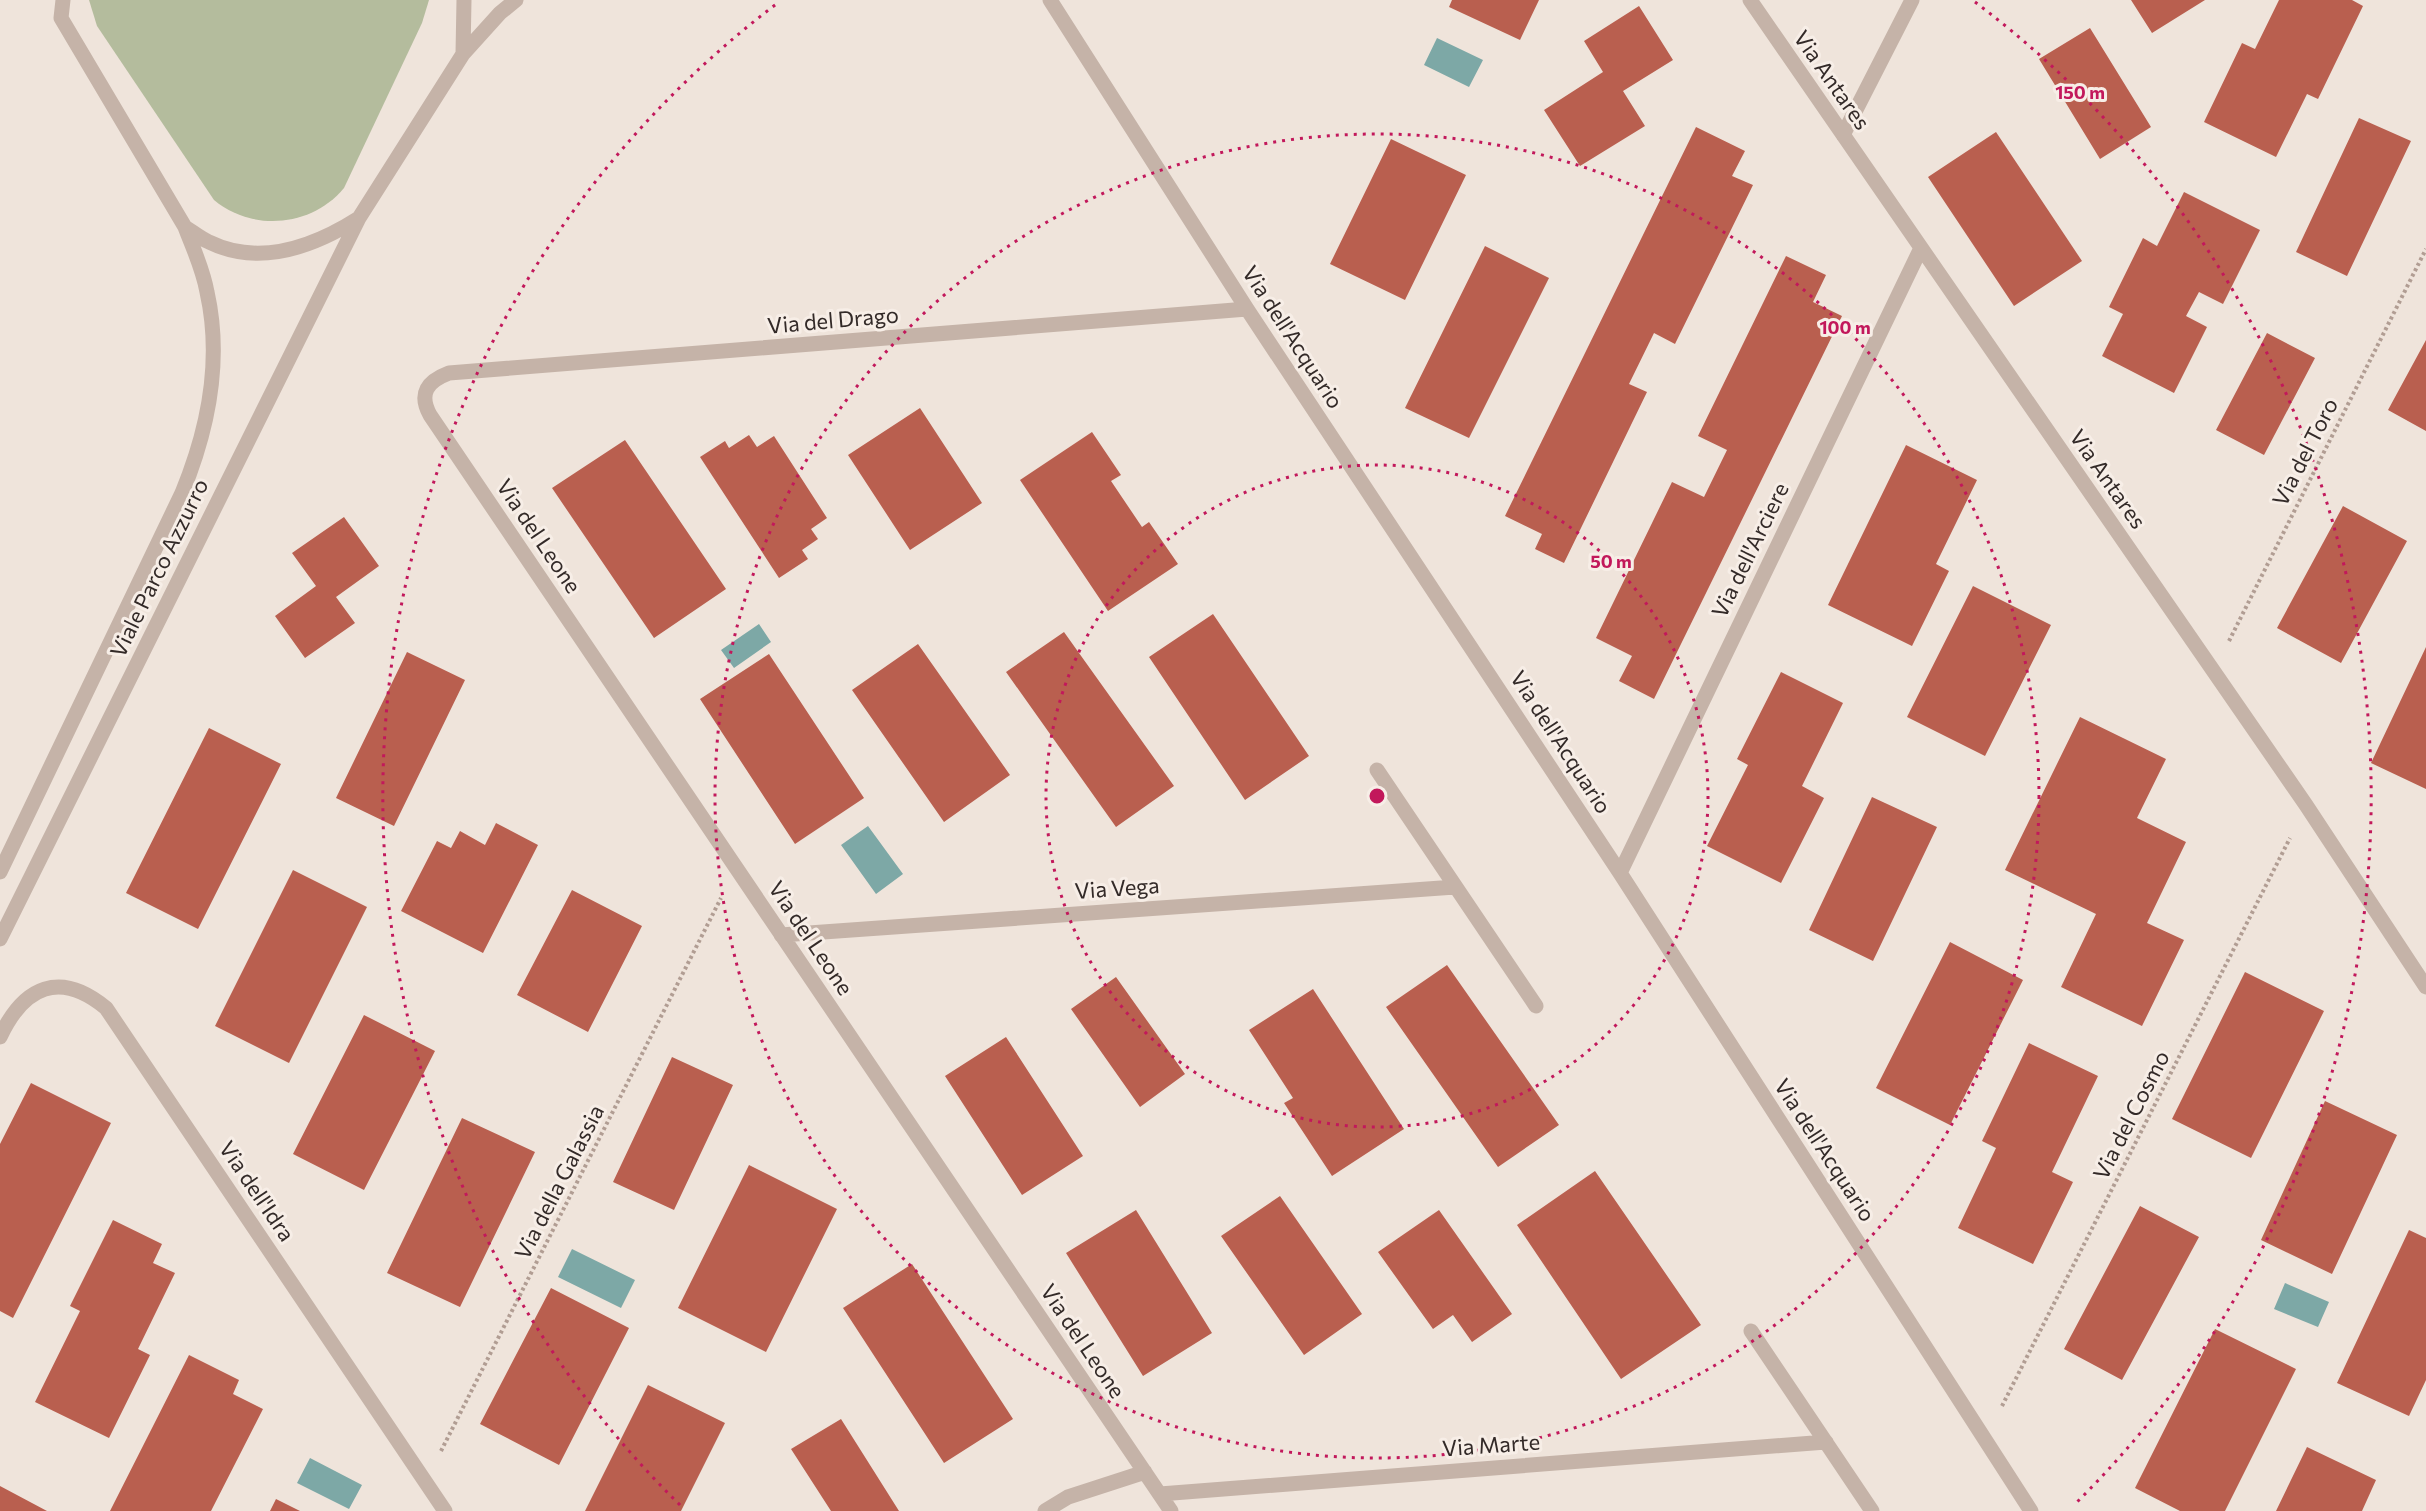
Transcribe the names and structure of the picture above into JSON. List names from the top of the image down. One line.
{"streets":{"street":["Via Antares","Via del Drago","Via dell'Acquario","Via del Leone","Via dell'Arciere","Viale Parco Azzurro","Via Vega","Via dell'Idra","Via Marte"],"path":["Via del Toro","Via del Cosmo","Via della Galassia"]},"crossings":[["Via Antares","Via del Toro"],["Via Antares","Via dell'Arciere"],["Via Antares","Via del Cosmo"],["Via del Drago","Via dell'Acquario"],["Via del Drago","Via del Leone"],["Via dell'Acquario","Via dell'Arciere"],["Via dell'Acquario","Via del Cosmo"],["Via del Leone","Via Vega"],["Via del Leone","Via della Galassia"],["Via del Leone","Via Marte"],["Via della Galassia","Via dell'Idra"]],"rings":["150 m","100 m","50 m"]}
